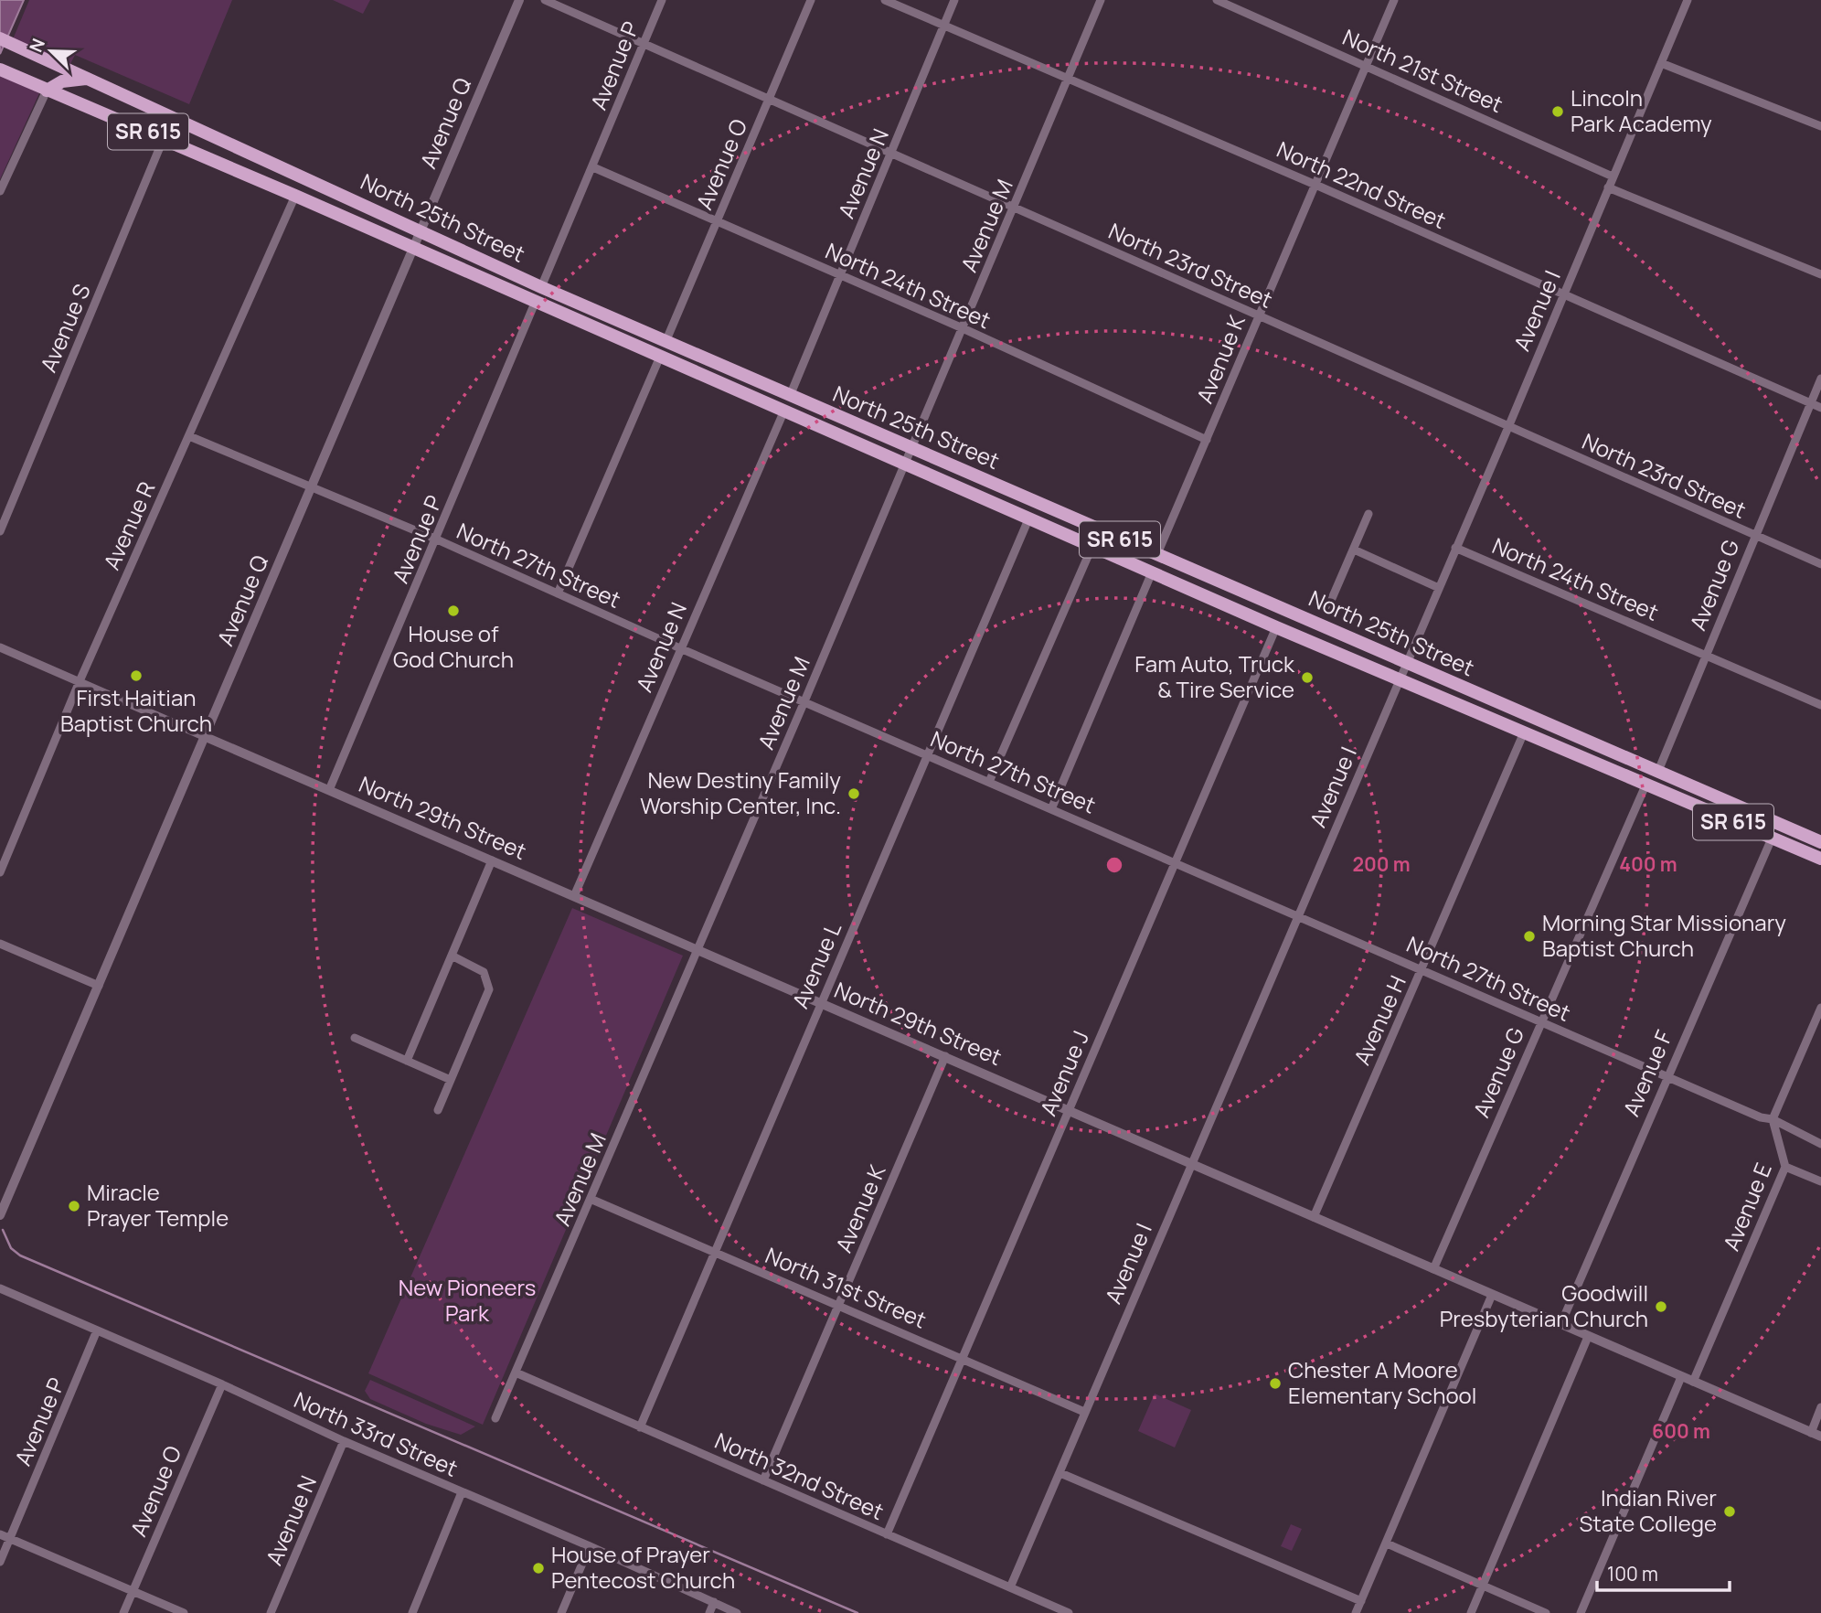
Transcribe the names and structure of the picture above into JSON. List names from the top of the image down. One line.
{"streets":{"main road":["SR 615","North 25th Street"],"street":["Avenue P","North 21st Street","Avenue Q","Avenue O","Avenue N","North 22nd Street","Avenue M","North 23rd Street","North 24th Street","Avenue I","Avenue S","Avenue K","Avenue R","North 27th Street","Avenue G","North 29th Street","Avenue L","Avenue H","Avenue J","Avenue F","Avenue E","North 31st Street","North 33rd Street","North 32nd Street"]},"crossings":[["Avenue P","North 25th Street"],["Avenue P","North 23rd Street"],["Avenue P","North 24th Street"],["Avenue P","North 27th Street"],["Avenue P","North 29th Street"],["Avenue P","North 33rd Street"],["North 21st Street","Avenue I"],["North 21st Street","Avenue K"],["Avenue Q","North 25th Street"],["Avenue Q","North 27th Street"],["Avenue Q","North 29th Street"],["Avenue O","North 25th Street"],["Avenue O","North 23rd Street"],["Avenue O","North 24th Street"],["Avenue O","North 33rd Street"],["Avenue N","North 22nd Street"],["Avenue N","North 25th Street"],["Avenue N","North 23rd Street"],["Avenue N","North 24th Street"],["Avenue N","North 27th Street"],["Avenue N","North 29th Street"],["Avenue N","North 33rd Street"],["North 22nd Street","Avenue M"],["North 22nd Street","Avenue I"],["North 22nd Street","Avenue K"],["North 22nd Street","Avenue G"],["North 25th Street","Avenue M"],["North 25th Street","Avenue I"],["North 25th Street","Avenue S"],["North 25th Street","Avenue K"],["North 25th Street","Avenue R"],["North 25th Street","Avenue G"],["North 25th Street","Avenue L"],["North 25th Street","Avenue H"],["North 25th Street","Avenue J"],["North 25th Street","Avenue F"],["Avenue M","North 23rd Street"],["Avenue M","North 24th Street"],["Avenue M","North 27th Street"],["Avenue M","North 29th Street"],["Avenue M","North 31st Street"],["Avenue M","North 32nd Street"],["North 23rd Street","Avenue I"],["North 23rd Street","Avenue K"],["North 23rd Street","Avenue G"],["North 24th Street","Avenue I"],["North 24th Street","Avenue K"],["North 24th Street","Avenue G"],["Avenue I","North 27th Street"],["Avenue I","North 29th Street"],["Avenue I","North 31st Street"],["Avenue I","North 32nd Street"],["Avenue K","North 29th Street"],["Avenue K","North 31st Street"],["Avenue K","North 32nd Street"],["Avenue R","North 27th Street"],["Avenue R","North 29th Street"],["North 27th Street","Avenue G"],["North 27th Street","Avenue L"],["North 27th Street","Avenue H"],["North 27th Street","Avenue J"],["North 27th Street","Avenue F"],["North 27th Street","Avenue E"],["Avenue G","North 29th Street"],["North 29th Street","Avenue L"],["North 29th Street","Avenue H"],["North 29th Street","Avenue J"],["North 29th Street","Avenue F"],["North 29th Street","Avenue E"],["Avenue L","North 31st Street"],["Avenue L","North 32nd Street"],["Avenue J","North 31st Street"],["Avenue J","North 32nd Street"]],"parks":["New Pioneers Park"],"places":["Lincoln Park Academy","House of God Church","First Haitian Baptist Church","Fam Auto, Truck & Tire Service","New Destiny Family Worship Center, Inc.","Morning Star Missionary Baptist Church","Miracle Prayer Temple","Goodwill Presbyterian Church","Chester A Moore Elementary School","Indian River State College","House of Prayer Pentecost Church"],"scale_bar":"100 m","north":"top left","rings":["200 m","400 m","600 m"]}
